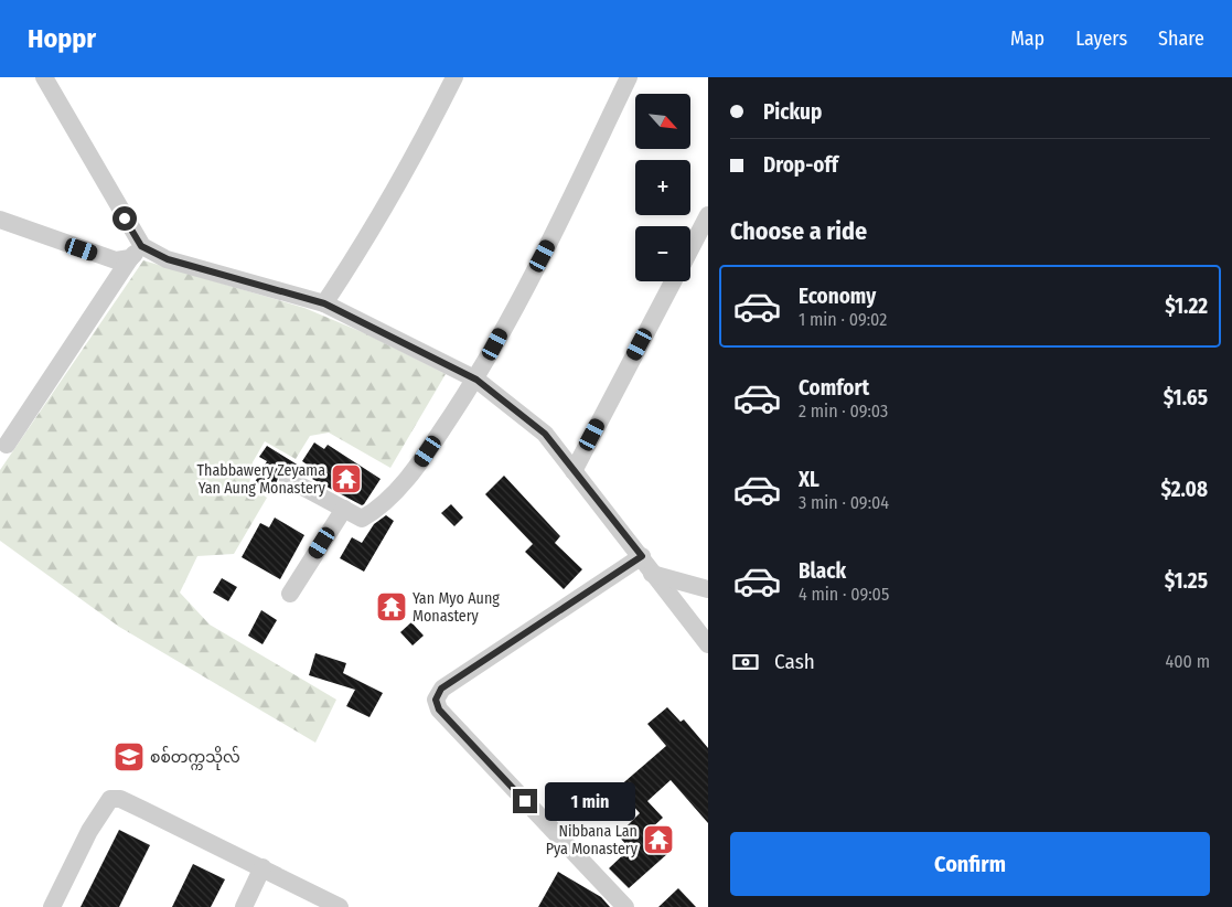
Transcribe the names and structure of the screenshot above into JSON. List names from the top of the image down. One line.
{"places":{"temple":["Thabbawery Zeyama Yan Aung Monastery","Yan Myo Aung Monastery","Nibbana Lan Pya Monastery"],"school or university":["စစ်‌တက္ကသိုလ်"]},"north":"bottom right","page":{"header":"Hoppr","nav":["Map","Layers","Share"],"banner":["Pickup","Drop-off"],"map_buttons":["+","−"],"heading":"Choose a ride","list":[{"name":"Economy","note":"1 min · 09:02","value":"$1.22"},{"name":"Comfort","note":"2 min · 09:03","value":"$1.65"},{"name":"XL","note":"3 min · 09:04","value":"$2.08"},{"name":"Black","note":"4 min · 09:05","value":"$1.25"}],"pay":["Cash","400 m"],"bubble":"1 min","buttons":"Confirm"}}
